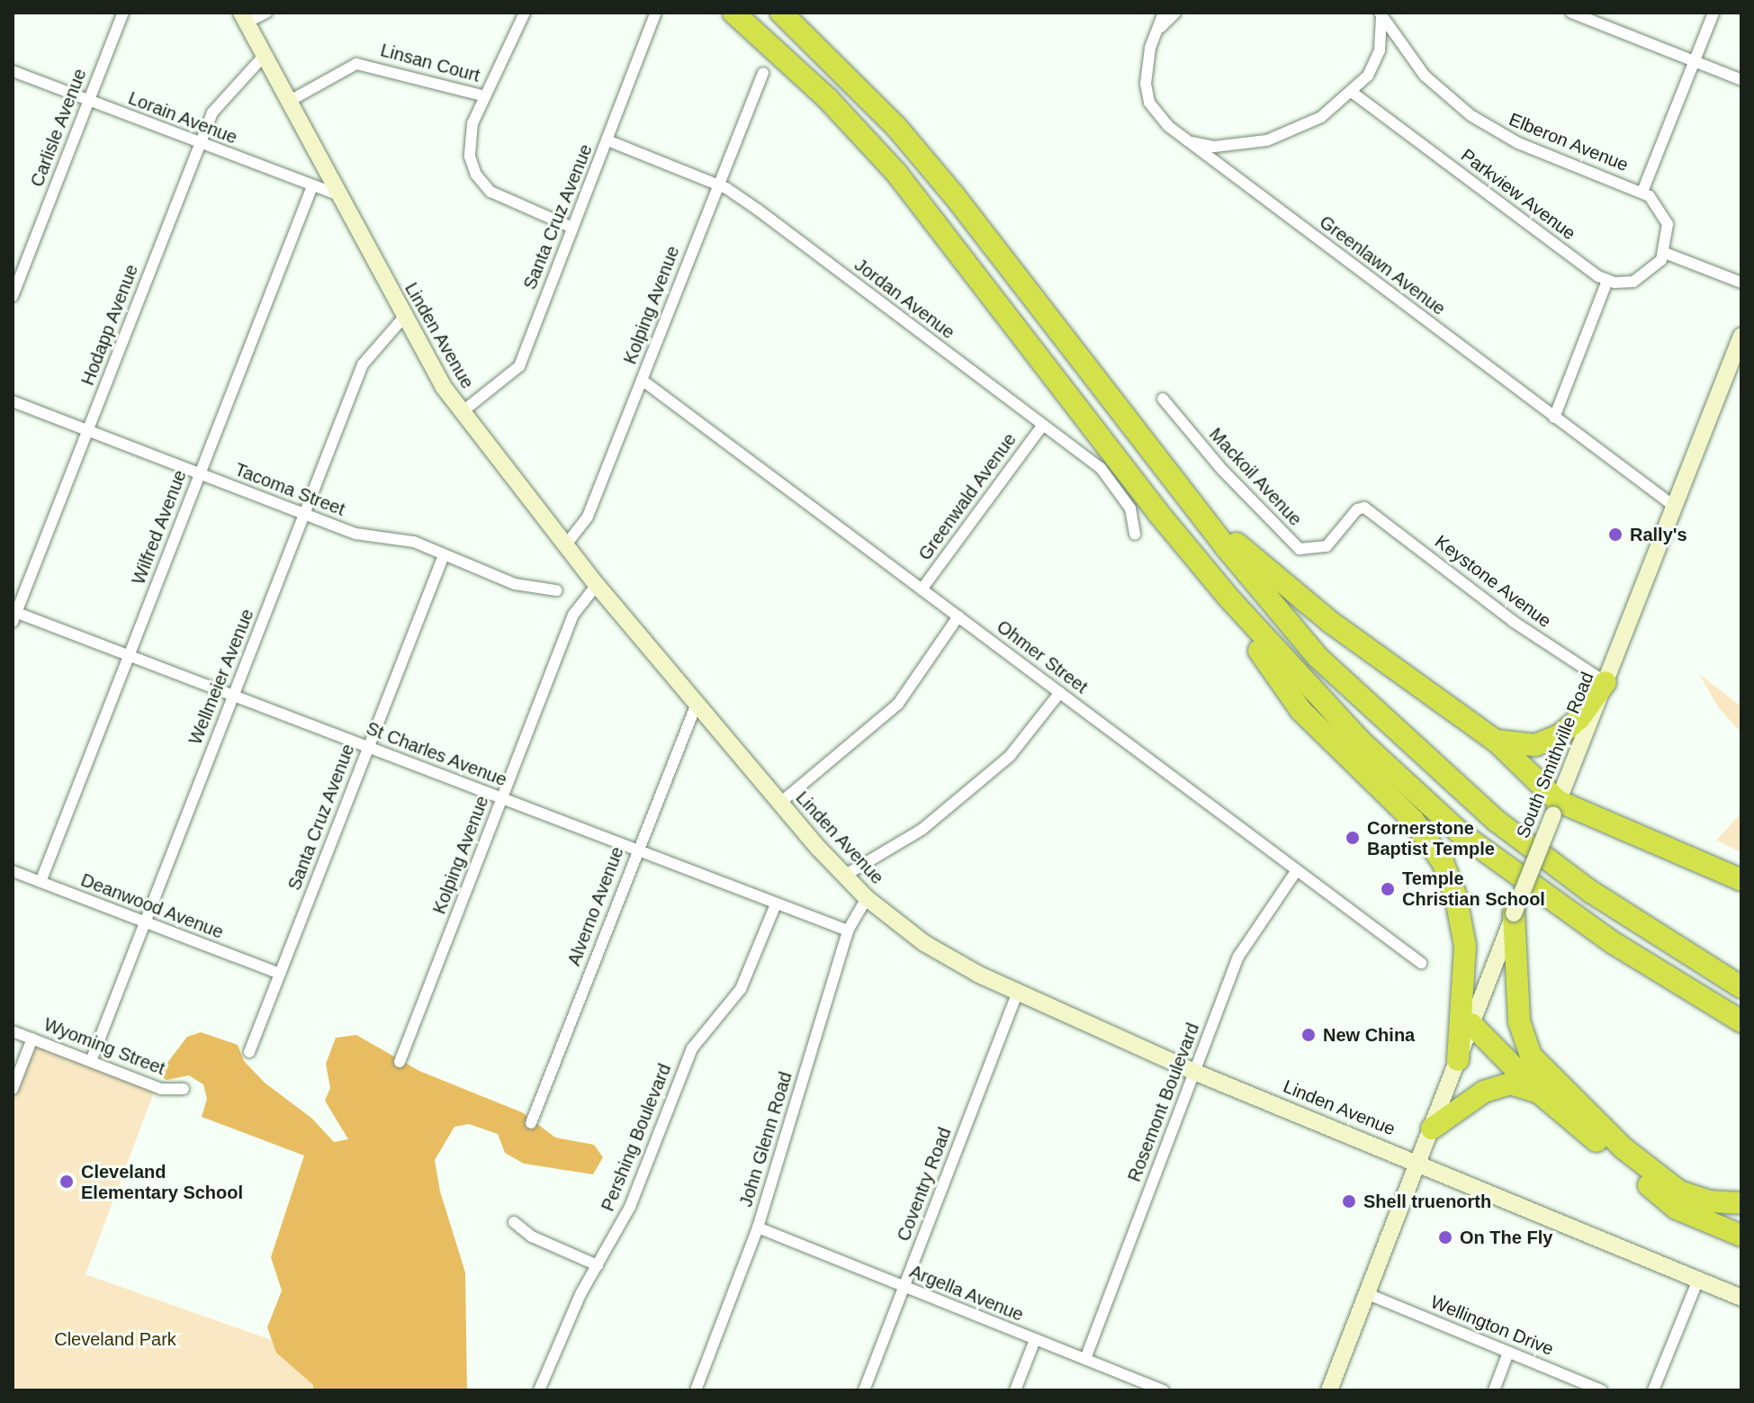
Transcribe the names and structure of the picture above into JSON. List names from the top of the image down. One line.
{"streets":{"main road":["Linden Avenue","South Smithville Road"],"street":["Linsan Court","Lorain Avenue","Carlisle Avenue","Elberon Avenue","Parkview Avenue","Santa Cruz Avenue","Greenlawn Avenue","Jordan Avenue","Kolping Avenue","Hodapp Avenue","Mackoil Avenue","Tacoma Street","Greenwald Avenue","Wilfred Avenue","Keystone Avenue","Ohmer Street","Wellmeier Avenue","St Charles Avenue","Deanwood Avenue","Alverno Avenue","Wyoming Street","Rosemont Boulevard","Pershing Boulevard","John Glenn Road","Coventry Road","Argella Avenue","Wellington Drive"]},"crossings":[["Linsan Court","Linden Avenue"],["Lorain Avenue","Carlisle Avenue"],["Lorain Avenue","Hodapp Avenue"],["Lorain Avenue","Linden Avenue"],["Lorain Avenue","Wilfred Avenue"],["Santa Cruz Avenue","Jordan Avenue"],["Santa Cruz Avenue","Linden Avenue"],["Santa Cruz Avenue","Tacoma Street"],["Santa Cruz Avenue","St Charles Avenue"],["Santa Cruz Avenue","Deanwood Avenue"],["Greenlawn Avenue","South Smithville Road"],["Jordan Avenue","Kolping Avenue"],["Jordan Avenue","Greenwald Avenue"],["Kolping Avenue","Linden Avenue"],["Kolping Avenue","Ohmer Street"],["Kolping Avenue","St Charles Avenue"],["Hodapp Avenue","Linden Avenue"],["Hodapp Avenue","Tacoma Street"],["Hodapp Avenue","St Charles Avenue"],["Linden Avenue","Wellmeier Avenue"],["Linden Avenue","South Smithville Road"],["Linden Avenue","Alverno Avenue"],["Linden Avenue","Rosemont Boulevard"],["Linden Avenue","John Glenn Road"],["Linden Avenue","Coventry Road"],["Mackoil Avenue","Keystone Avenue"],["Tacoma Street","Wilfred Avenue"],["Tacoma Street","Wellmeier Avenue"],["Greenwald Avenue","Ohmer Street"],["Wilfred Avenue","St Charles Avenue"],["Wilfred Avenue","Deanwood Avenue"],["Keystone Avenue","South Smithville Road"],["Ohmer Street","Rosemont Boulevard"],["Wellmeier Avenue","St Charles Avenue"],["Wellmeier Avenue","Deanwood Avenue"],["Wellmeier Avenue","Wyoming Street"],["St Charles Avenue","Alverno Avenue"],["St Charles Avenue","Pershing Boulevard"],["St Charles Avenue","John Glenn Road"],["South Smithville Road","Wellington Drive"],["Rosemont Boulevard","Argella Avenue"],["John Glenn Road","Argella Avenue"],["Coventry Road","Argella Avenue"]],"parks":["Cleveland Park"],"places":["Rally's","Cornerstone Baptist Temple","Temple Christian School","New China","Cleveland Elementary School","Shell truenorth","On The Fly"]}
